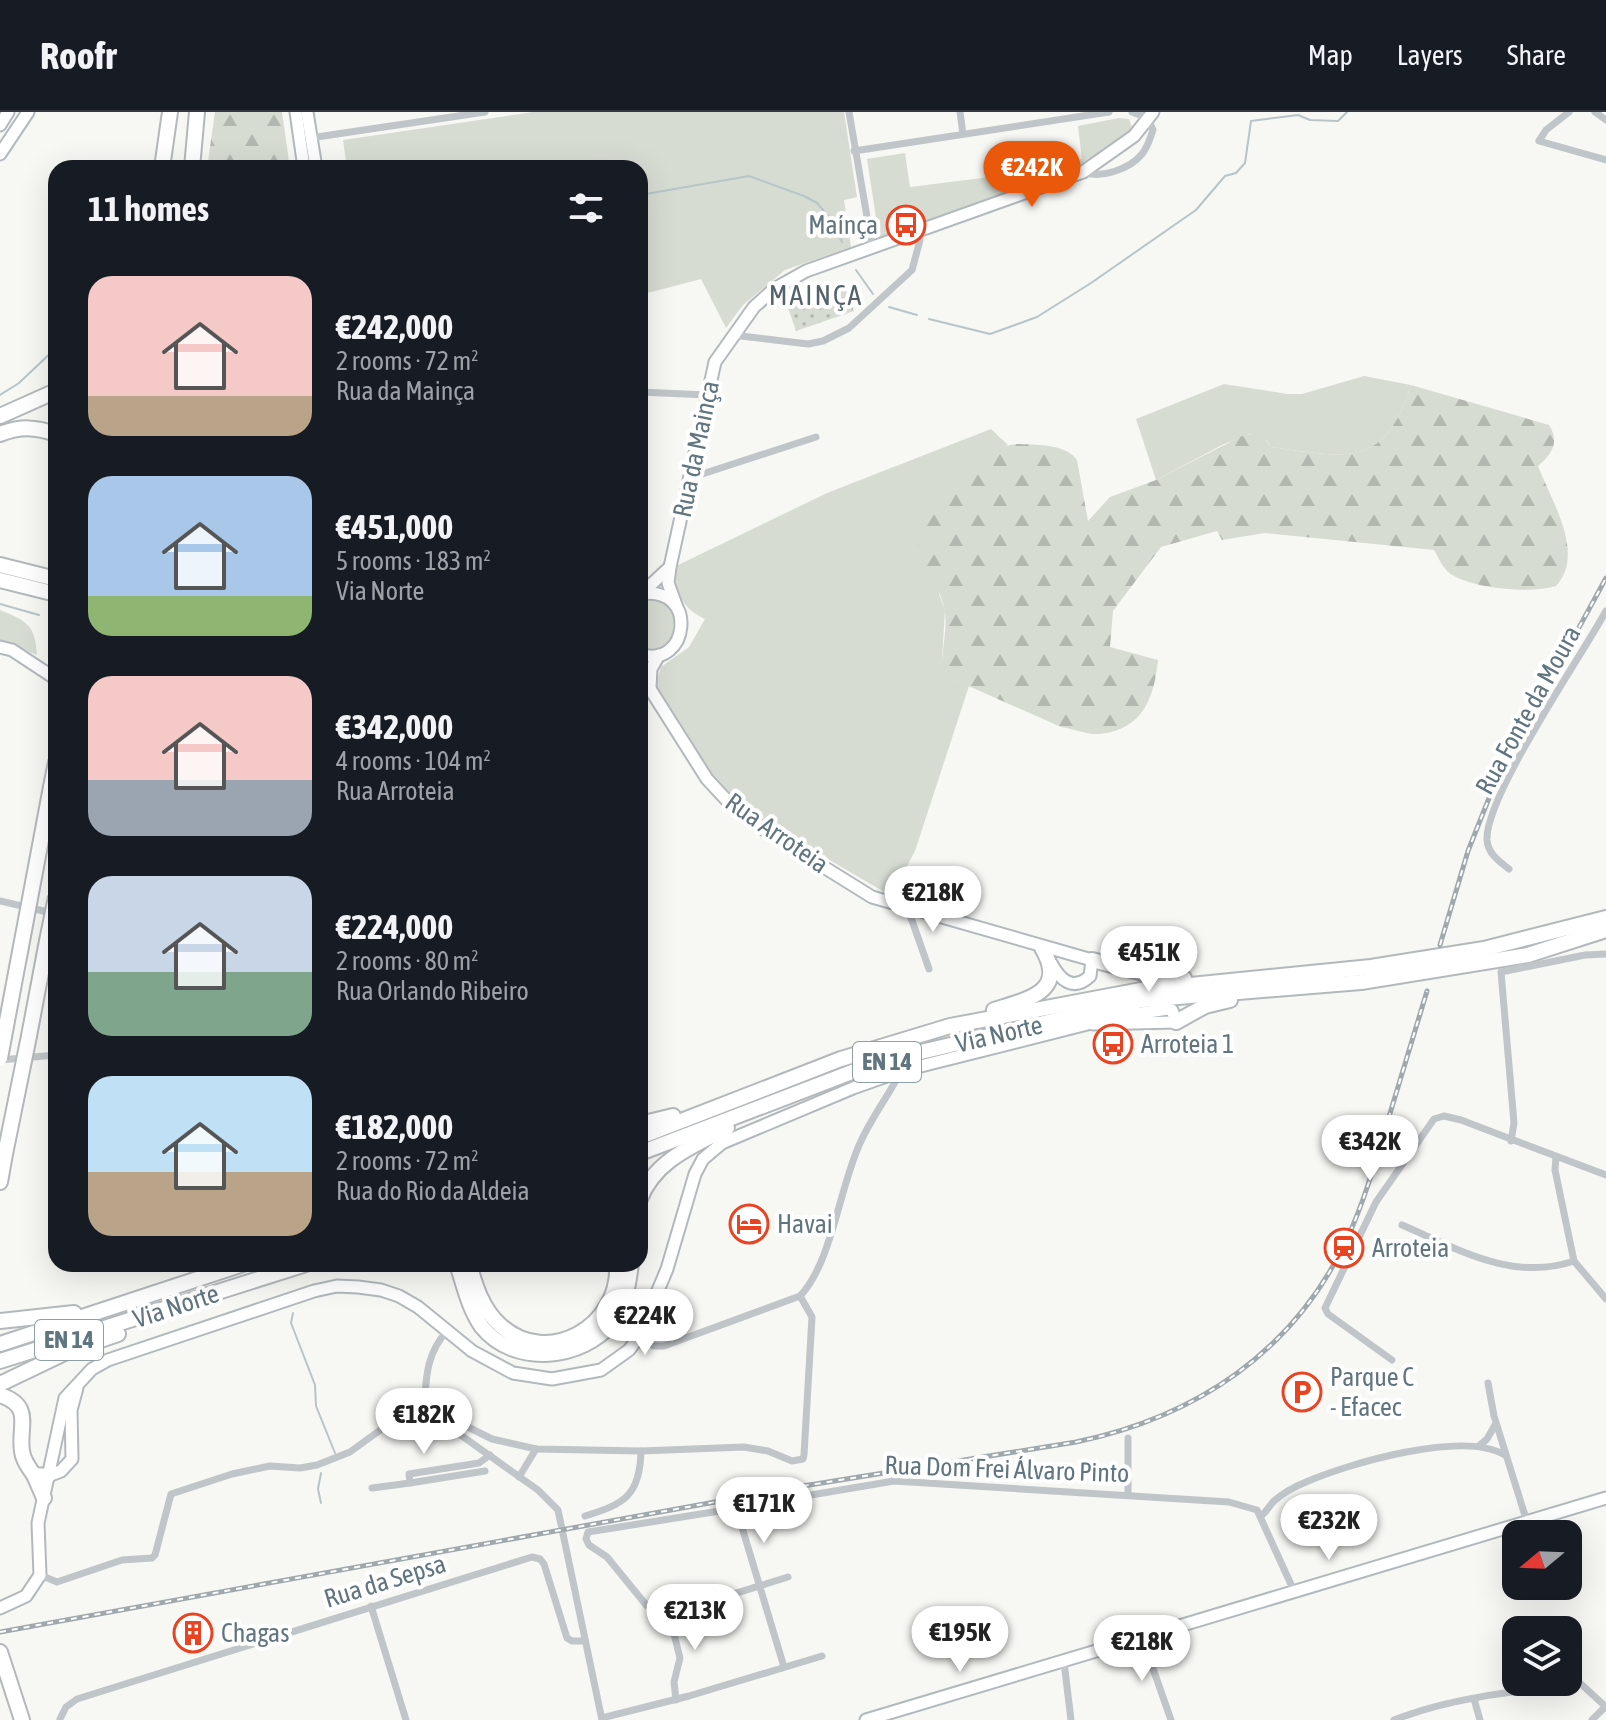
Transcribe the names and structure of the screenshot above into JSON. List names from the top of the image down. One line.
{"streets":{"highway":["Via Norte","EN 14"],"street":["Rua da Mainça","Rua Fonte da Moura","Rua Arroteia","Rua Dom Frei Álvaro Pinto","Rua da Sepsa"]},"districts":["MAINÇA"],"places":{"bus stop":["Maínça","Arroteia 1"],"hotel":["Havai"],"station":["Arroteia"],"parking":["Parque C - Efacec"],"building":["Chagas"]},"north":"left","page":{"header":"Roofr","nav":["Map","Layers","Share"],"price":["€242K","€218K","€451K","€342K","€224K","€182K","€171K","€232K","€213K","€195K","€218K"],"heading":"11 homes","list":[{"name":"€242,000","note":"2 rooms · 72 m² · Rua da Mainça"},{"name":"€451,000","note":"5 rooms · 183 m² · Via Norte"},{"name":"€342,000","note":"4 rooms · 104 m² · Rua Arroteia"},{"name":"€224,000","note":"2 rooms · 80 m² · Rua Orlando Ribeiro"},{"name":"€182,000","note":"2 rooms · 72 m² · Rua do Rio da Aldeia"}]}}
